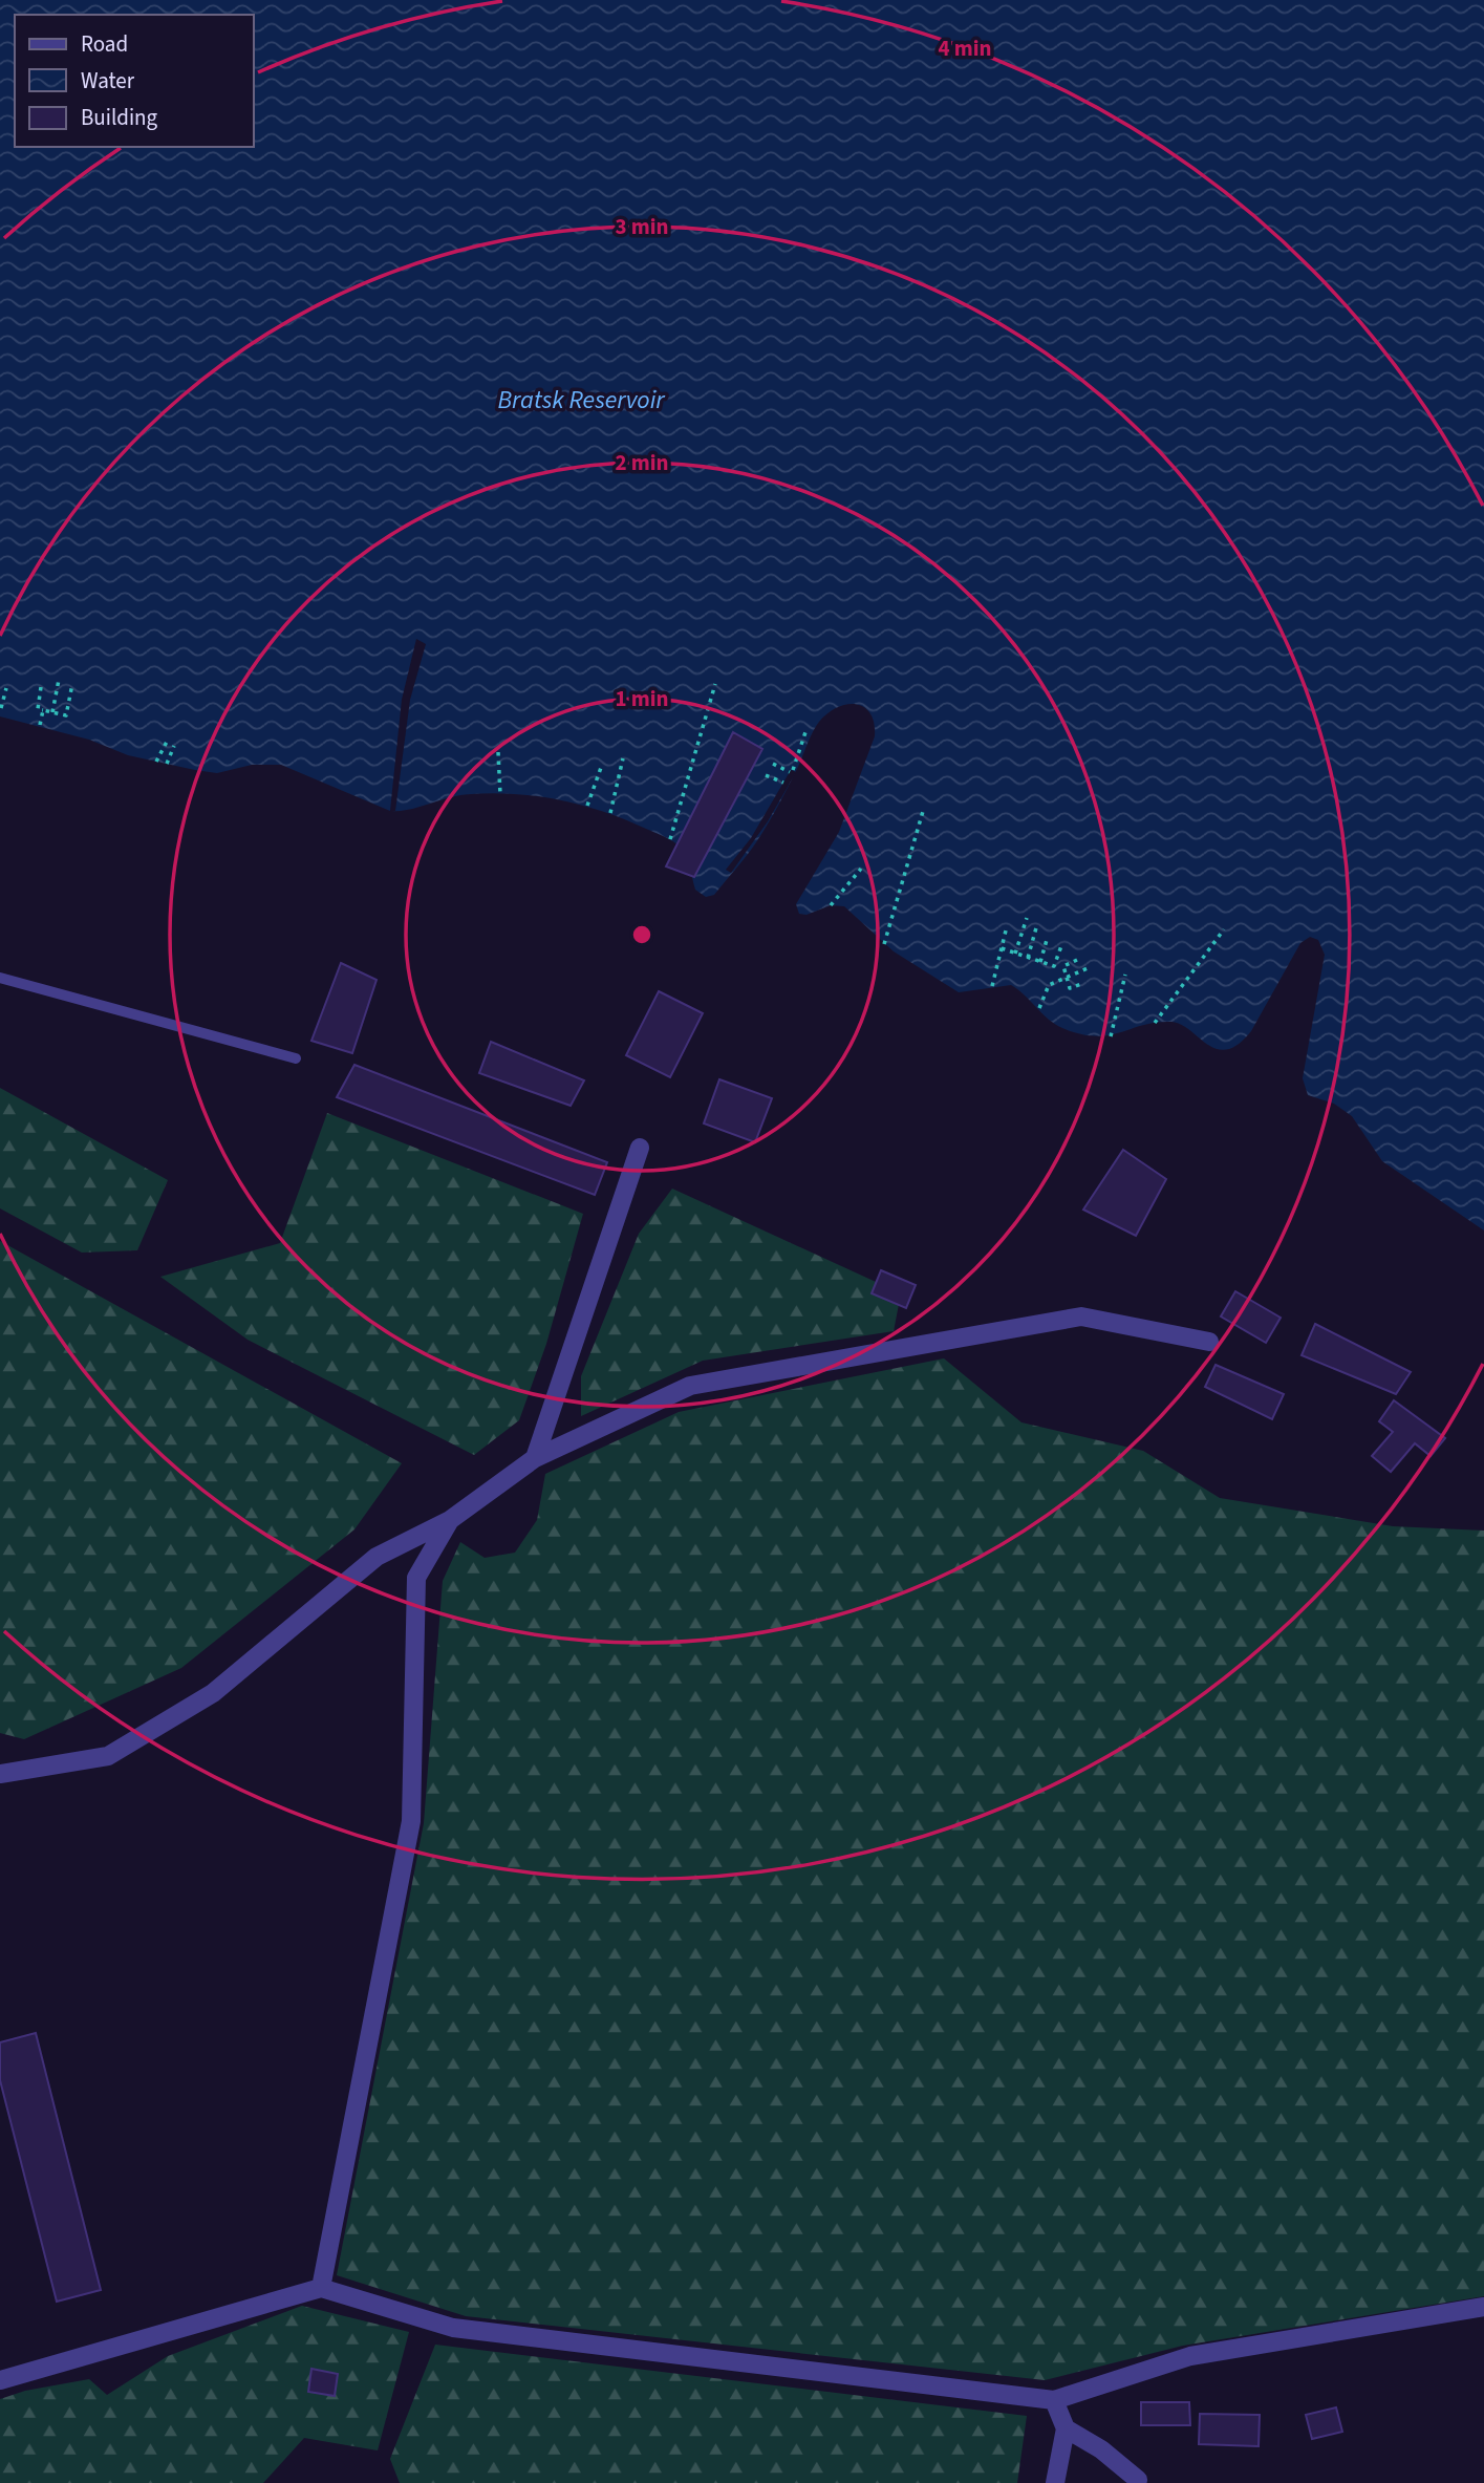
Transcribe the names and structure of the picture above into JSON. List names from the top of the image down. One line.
{"water":["Bratsk Reservoir"],"legend":["Road","Water","Building"],"rings":["4 min","3 min","2 min","1 min"]}
